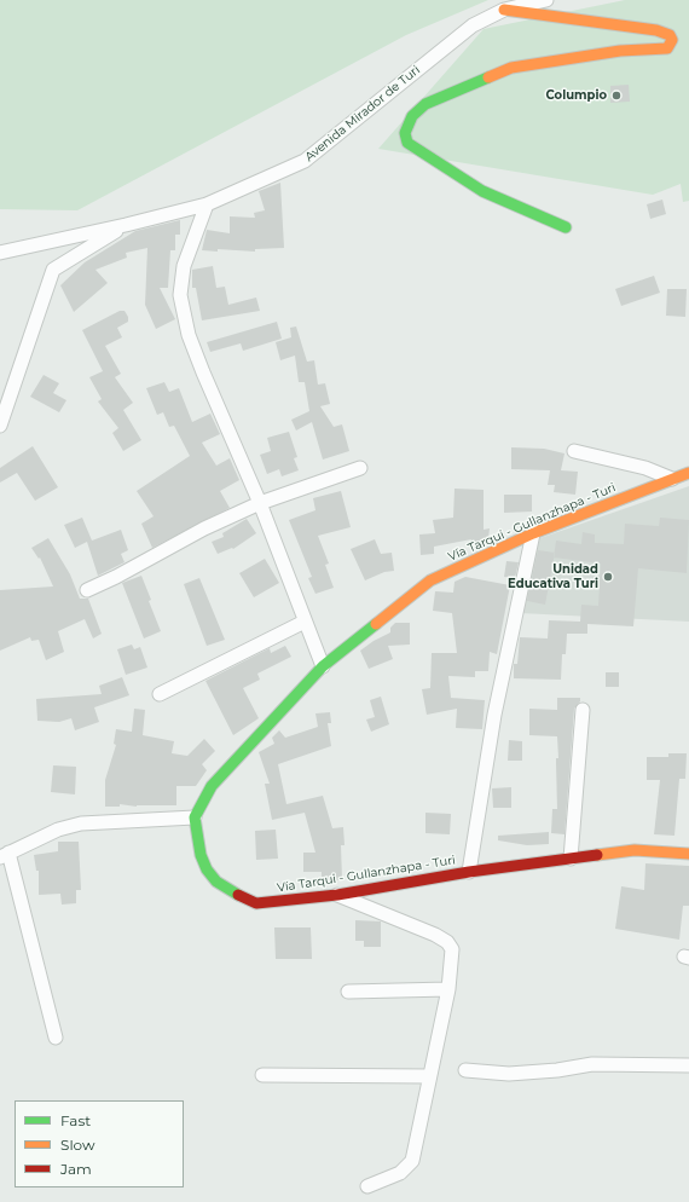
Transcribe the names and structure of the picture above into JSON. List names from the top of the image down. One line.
{"streets":{"main road":["Vía Tarqui - Gullanzhapa - Turi"],"street":["Avenida Mirador de Turi"]},"places":["Columpio","Unidad Educativa Turi"],"legend":["Fast","Slow","Jam"]}
